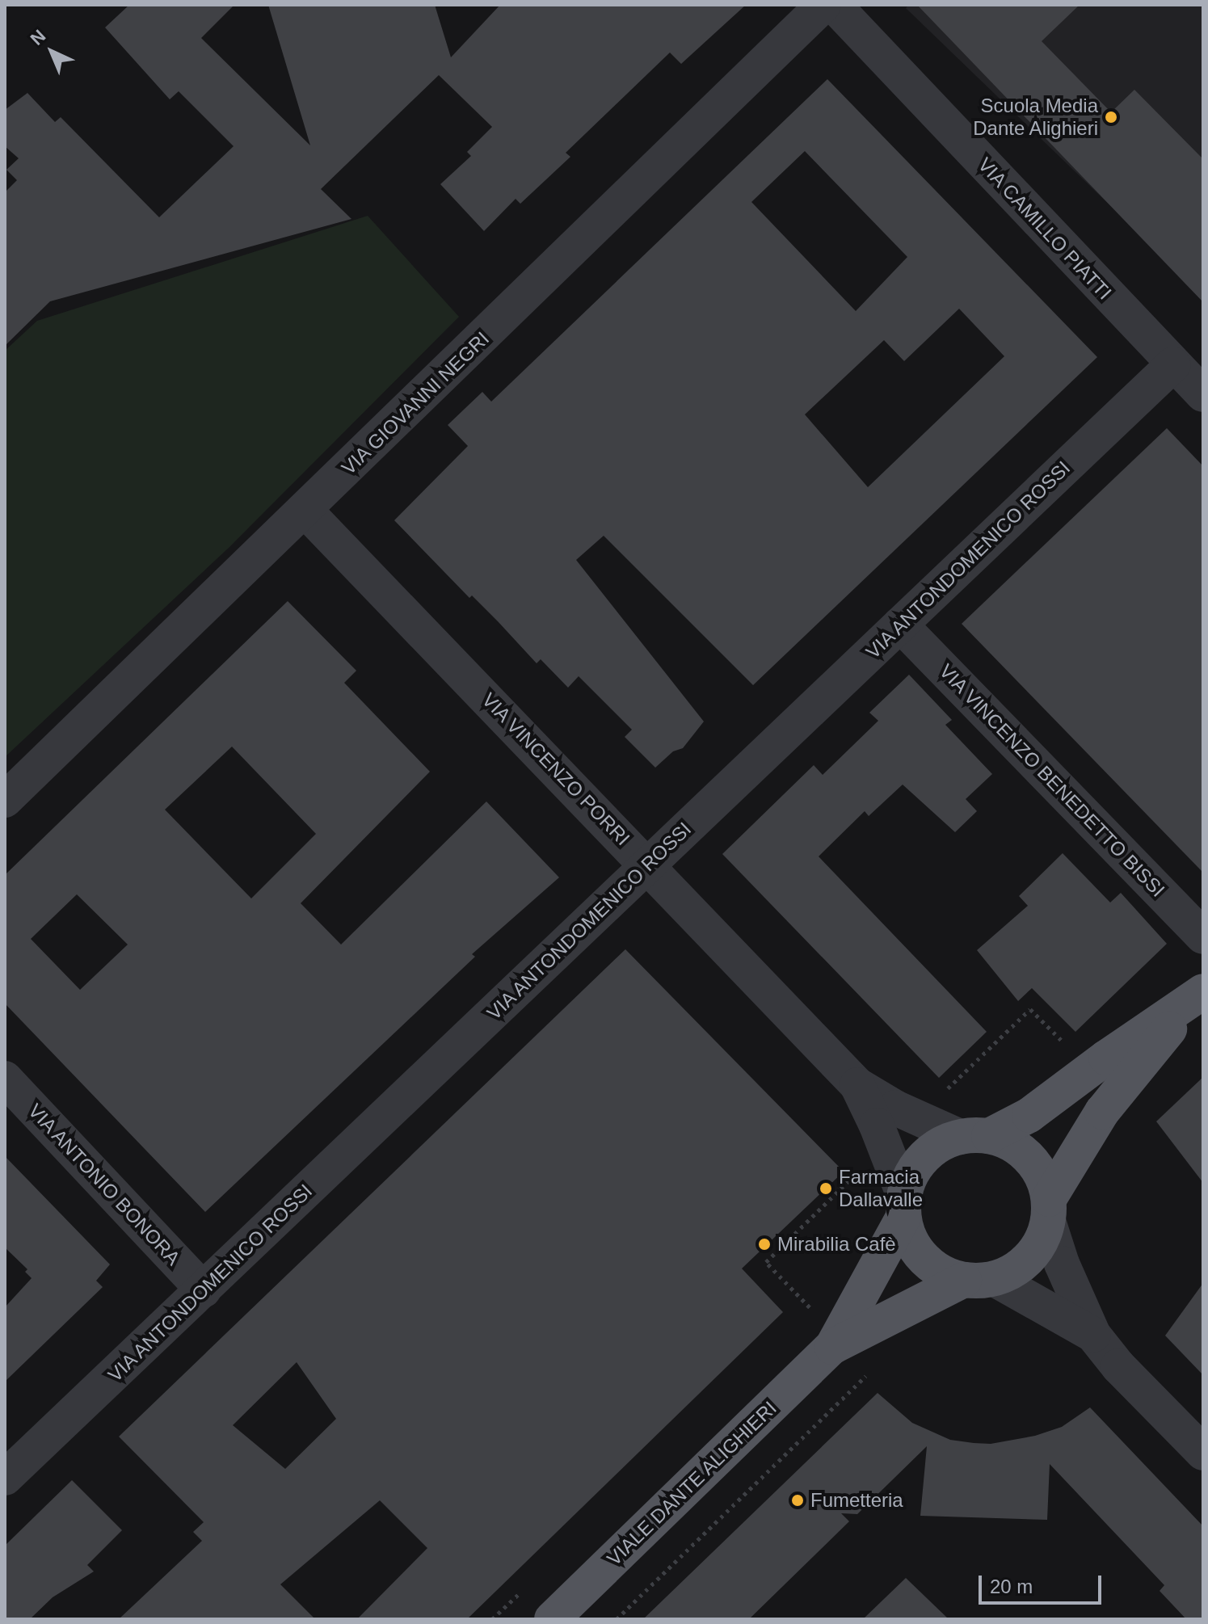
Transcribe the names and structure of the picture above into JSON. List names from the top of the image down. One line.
{"streets":{"main road":["VIALE DANTE ALIGHIERI"],"street":["VIA CAMILLO PIATTI","VIA GIOVANNI NEGRI","VIA ANTONDOMENICO ROSSI","VIA VINCENZO PORRI","VIA VINCENZO BENEDETTO BISSI","VIA ANTONIO BONORA"]},"crossings":[["VIA CAMILLO PIATTI","VIA ANTONDOMENICO ROSSI"],["VIA GIOVANNI NEGRI","VIA VINCENZO PORRI"],["VIA ANTONDOMENICO ROSSI","VIA VINCENZO PORRI"],["VIA ANTONDOMENICO ROSSI","VIA VINCENZO BENEDETTO BISSI"],["VIA ANTONDOMENICO ROSSI","VIA ANTONIO BONORA"],["VIA VINCENZO PORRI","VIALE DANTE ALIGHIERI"]],"places":["Scuola Media Dante Alighieri","Farmacia Dallavalle","Mirabilia Cafè","Fumetteria"],"scale_bar":"20 m","north":"top left"}
